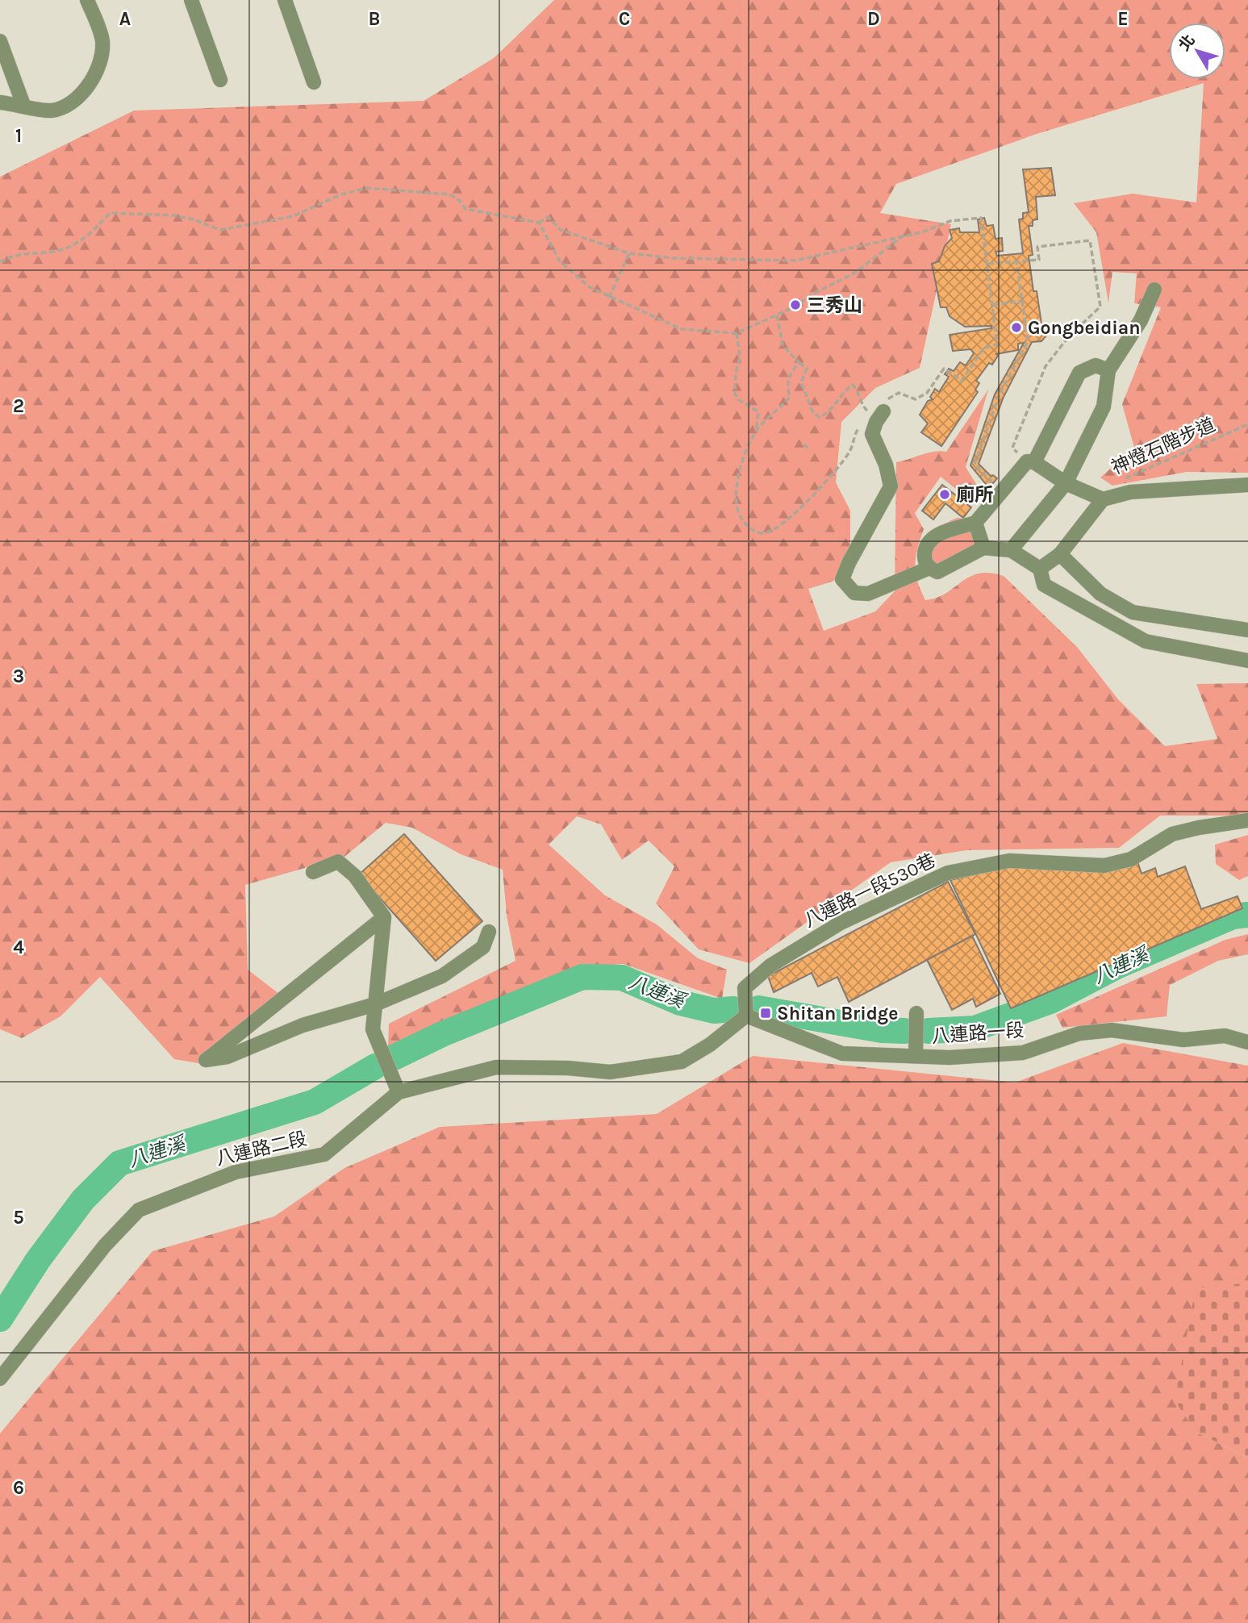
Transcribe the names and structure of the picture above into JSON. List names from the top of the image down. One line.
{"streets":{"street":["八連路一段530巷","八連路一段","八連路二段"],"path":["神燈石階步道"]},"crossings":[["八連路一段530巷","八連路一段"],["八連路一段530巷","八連路二段"],["八連路一段","八連路二段"]],"water":["八連溪"],"places":{"other":["三秀山","Gongbeidian","廁所"],"transit":["Shitan Bridge"]},"north":"top left","grid":{"columns":["A","B","C","D","E"],"rows":["1","2","3","4","5","6"]}}
